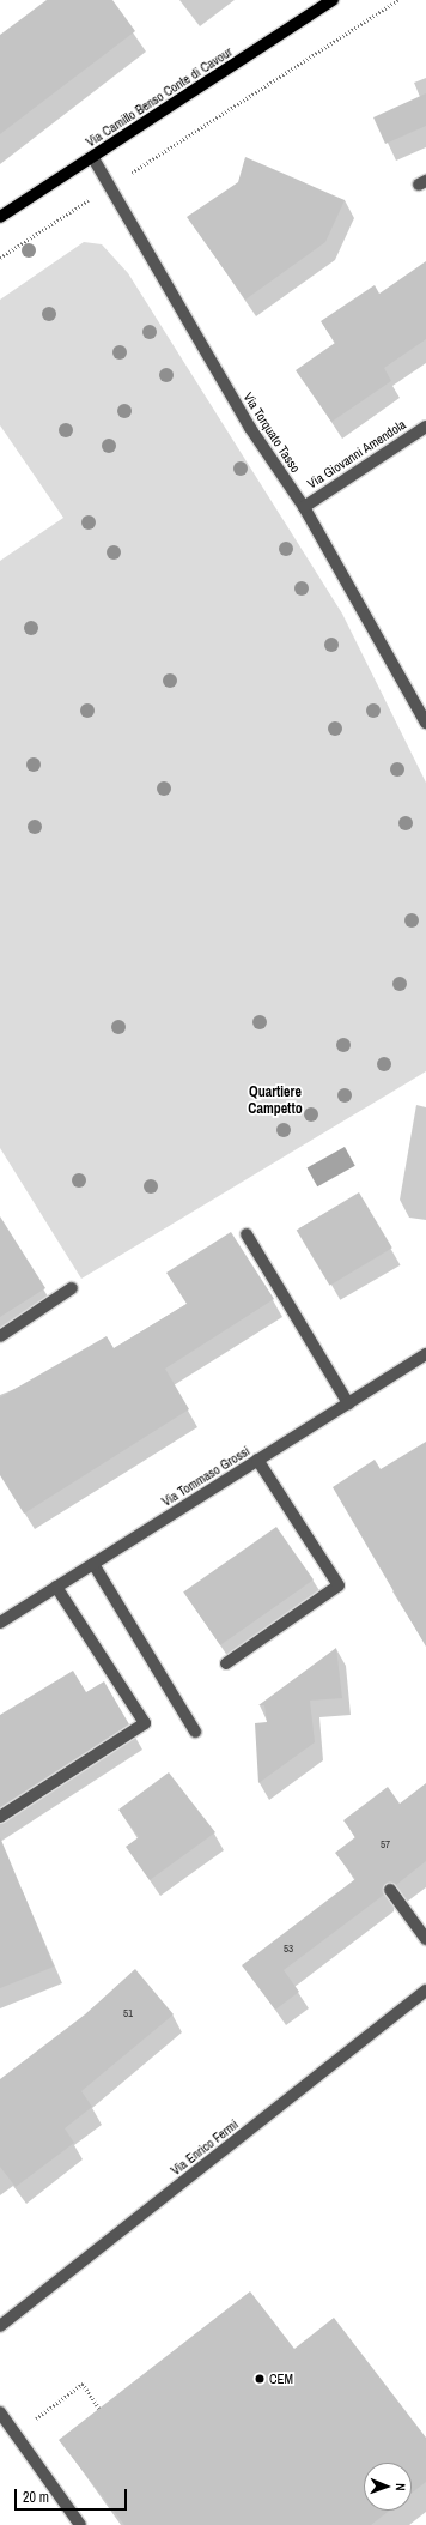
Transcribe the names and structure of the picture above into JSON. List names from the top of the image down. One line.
{"streets":{"main road":["Via Camillo Benso Conte di Cavour"],"street":["Via Torquato Tasso","Via Giovanni Amendola","Via Tommaso Grossi","Via Enrico Fermi"]},"crossings":[["Via Camillo Benso Conte di Cavour","Via Torquato Tasso"],["Via Torquato Tasso","Via Giovanni Amendola"]],"districts":["Quartiere Campetto"],"places":["CEM"],"house_numbers":["57","53","51"],"scale_bar":"20 m","north":"right"}
